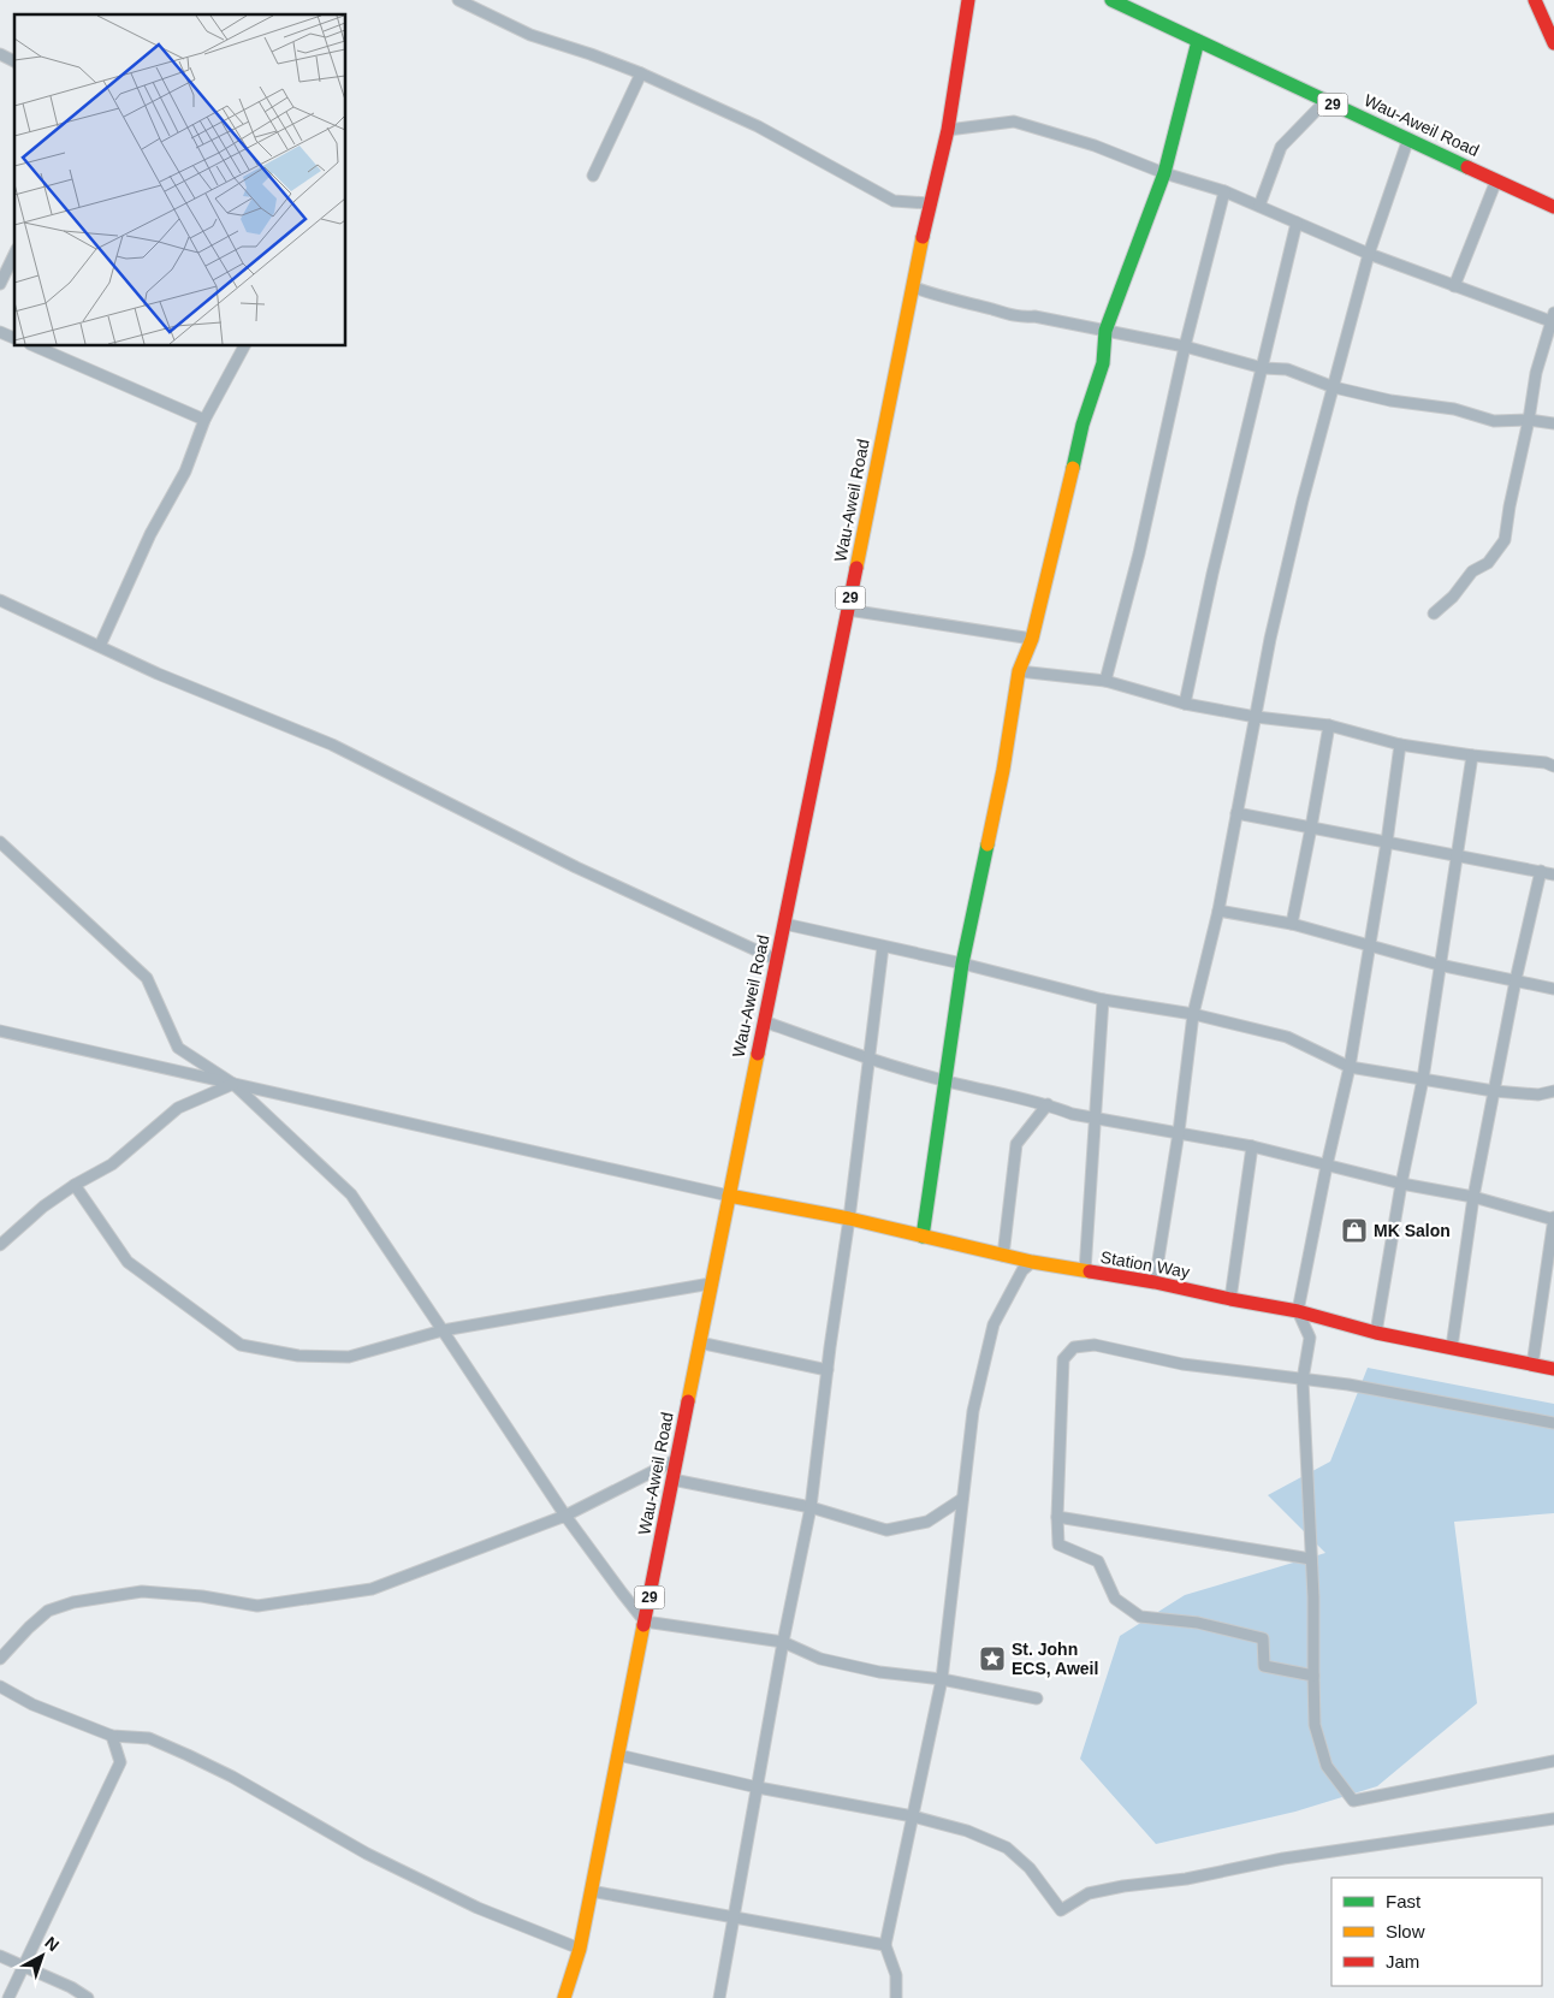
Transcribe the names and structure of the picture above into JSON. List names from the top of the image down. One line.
{"streets":{"main road":["29","Wau-Aweil Road","Station Way"]},"crossings":[["Wau-Aweil Road","Station Way"]],"places":{"shop":["MK Salon"],"place":["St. John ECS, Aweil"]},"legend":["Fast","Slow","Jam"],"north":"top right"}
